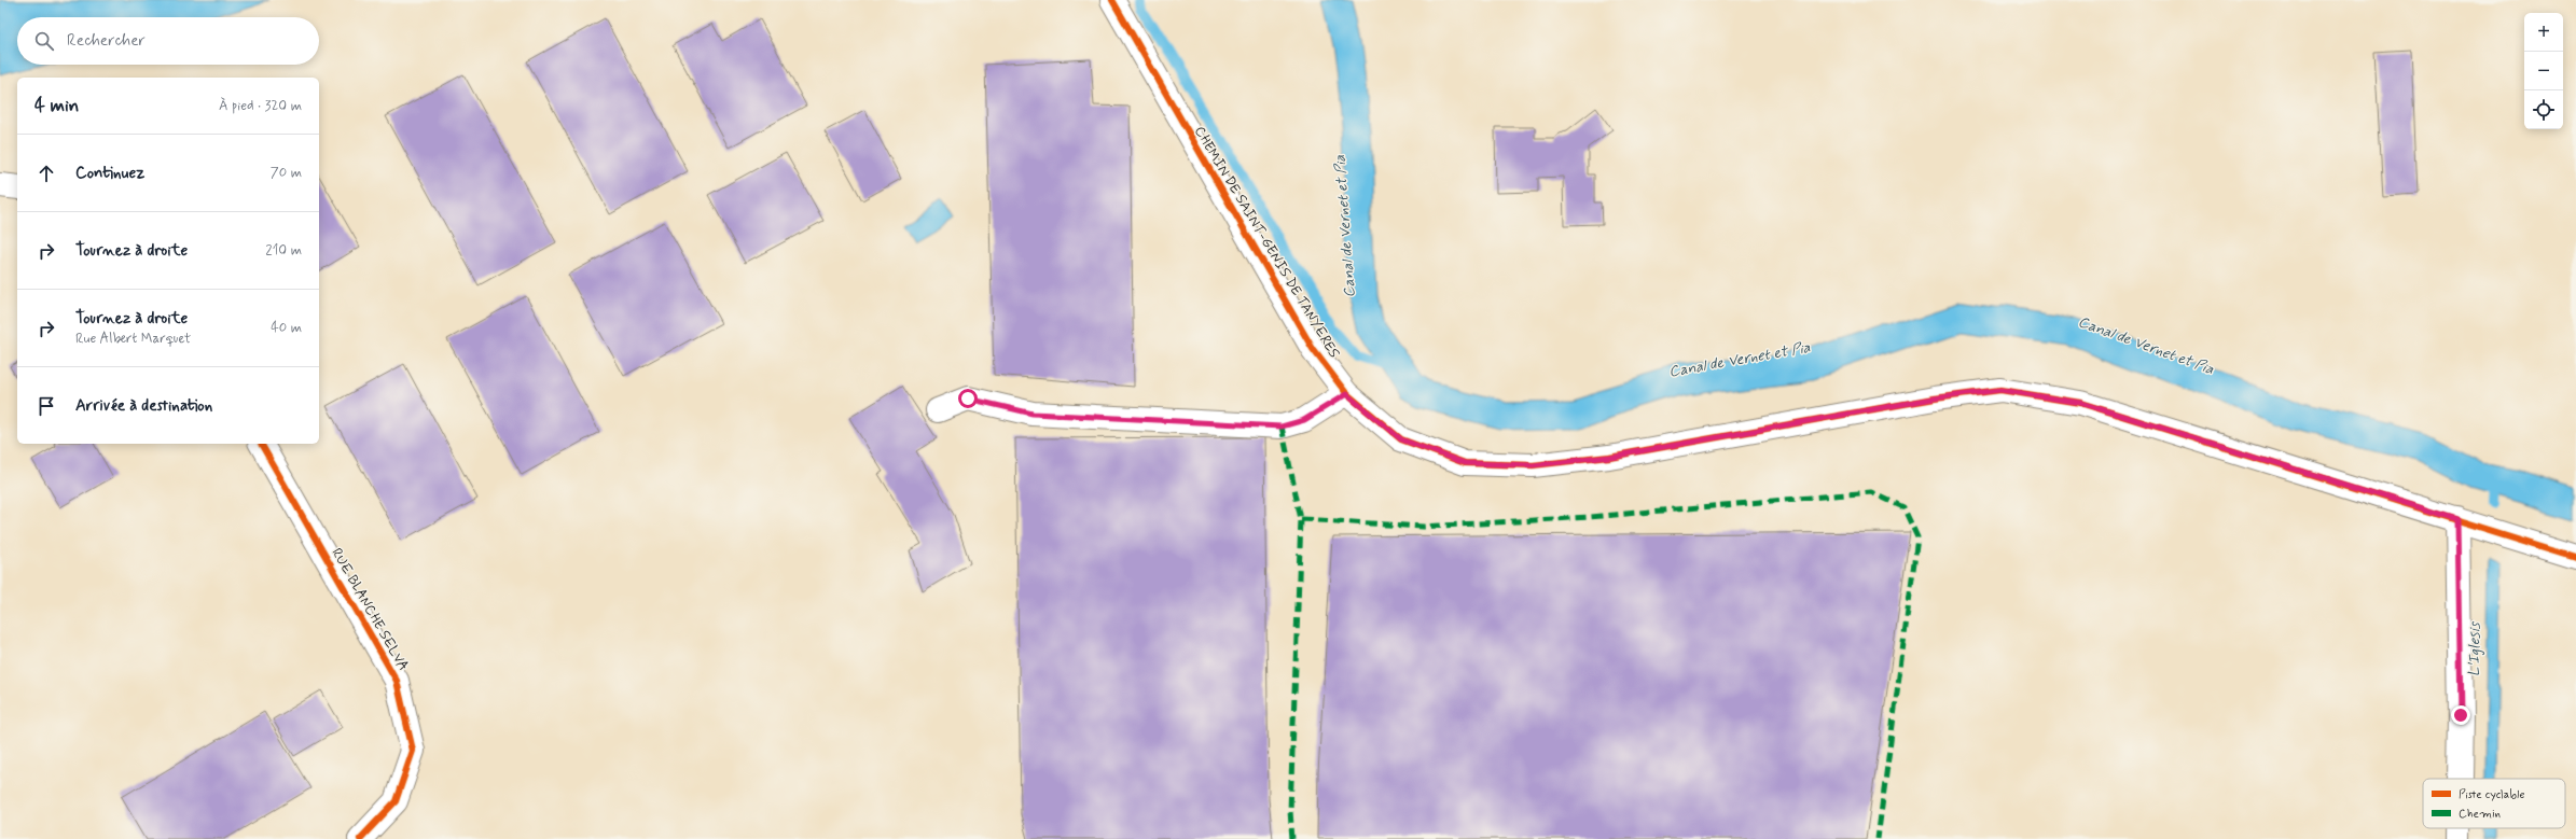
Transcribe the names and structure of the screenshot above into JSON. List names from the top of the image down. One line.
{"streets":{"street":["CHEMIN DE SAINT-GENIS DE TANYERES","RUE BLANCHE SELVA"]},"water":["Canal de Vernet et Pia","L'Iglesis"],"legend":["Piste cyclable","Chemin"],"page":{"map_buttons":["+","−"],"search":"Rechercher","heading":["4 min","À pied · 320 m"],"list":[["Continuez","70 m"],["Tournez à droite","210 m"],["Tournez à droite","Rue Albert Marquet","40 m"],"Arrivée à destination"]}}
